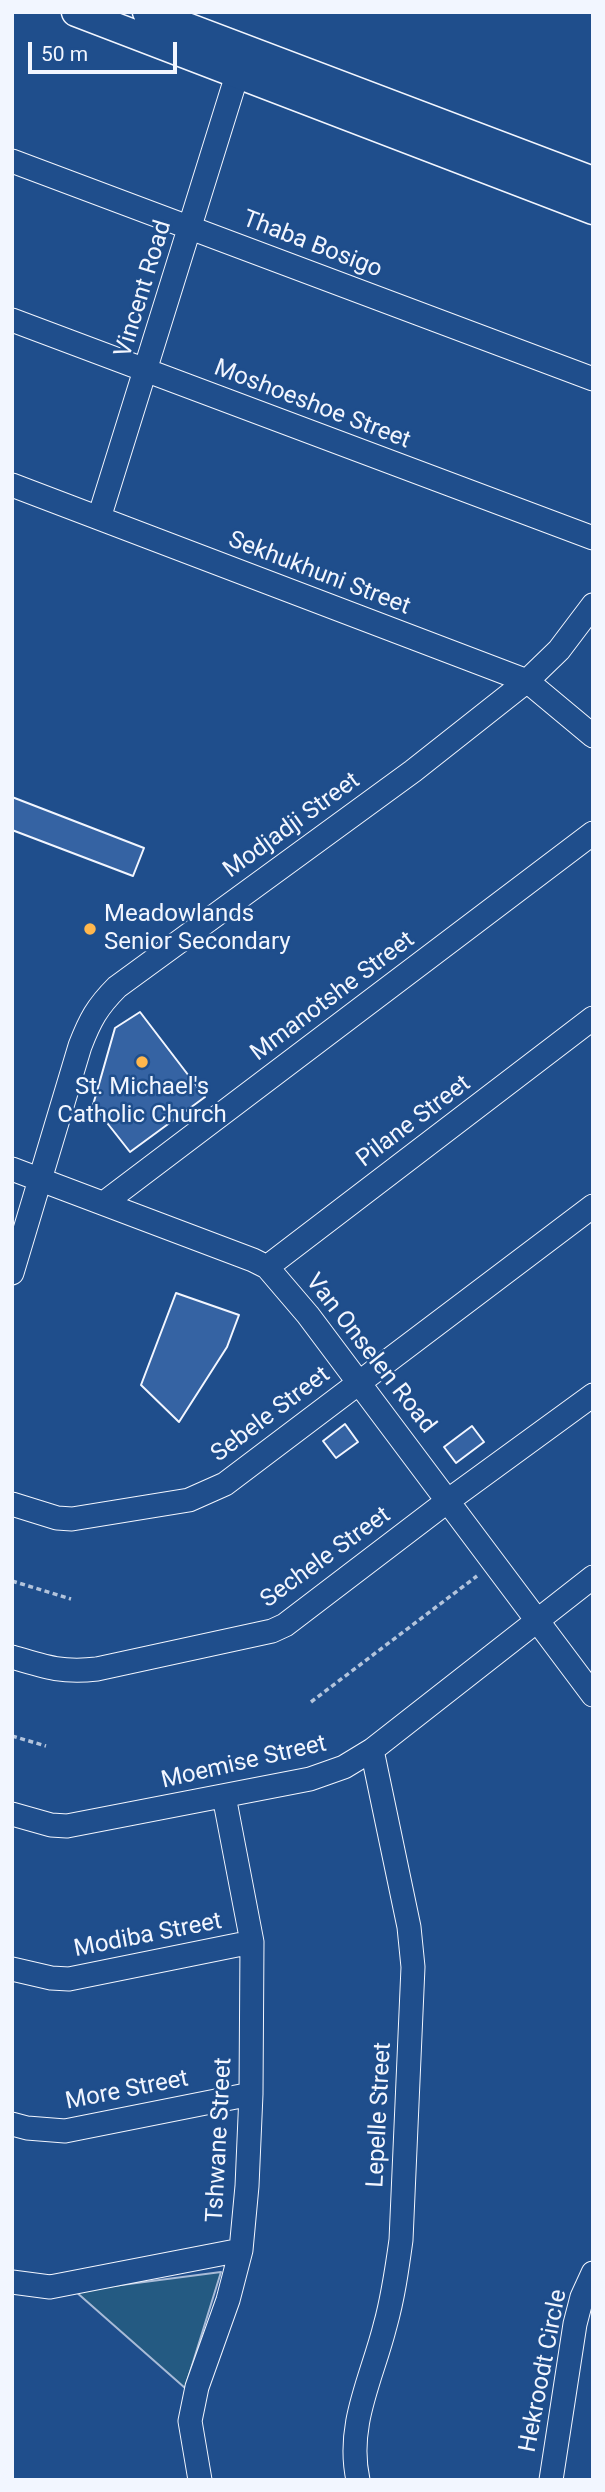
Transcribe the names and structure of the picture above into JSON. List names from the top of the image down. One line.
{"streets":{"street":["Thaba Bosigo","Vincent Road","Moshoeshoe Street","Sekhukhuni Street","Modjadji Street","Mmanotshe Street","Pilane Street","Van Onselen Road","Sebele Street","Sechele Street","Moemise Street","Modiba Street","More Street","Lepelle Street","Tshwane Street","Hekroodt Circle"]},"crossings":[["Thaba Bosigo","Vincent Road"],["Vincent Road","Moshoeshoe Street"],["Vincent Road","Sekhukhuni Street"],["Sekhukhuni Street","Modjadji Street"],["Modjadji Street","Van Onselen Road"],["Mmanotshe Street","Van Onselen Road"],["Pilane Street","Van Onselen Road"],["Van Onselen Road","Sebele Street"],["Van Onselen Road","Sechele Street"],["Van Onselen Road","Moemise Street"],["Moemise Street","Lepelle Street"],["Moemise Street","Tshwane Street"],["Modiba Street","Tshwane Street"],["More Street","Tshwane Street"]],"places":["Meadowlands Senior Secondary","St. Michael's Catholic Church"],"scale_bar":"50 m"}
